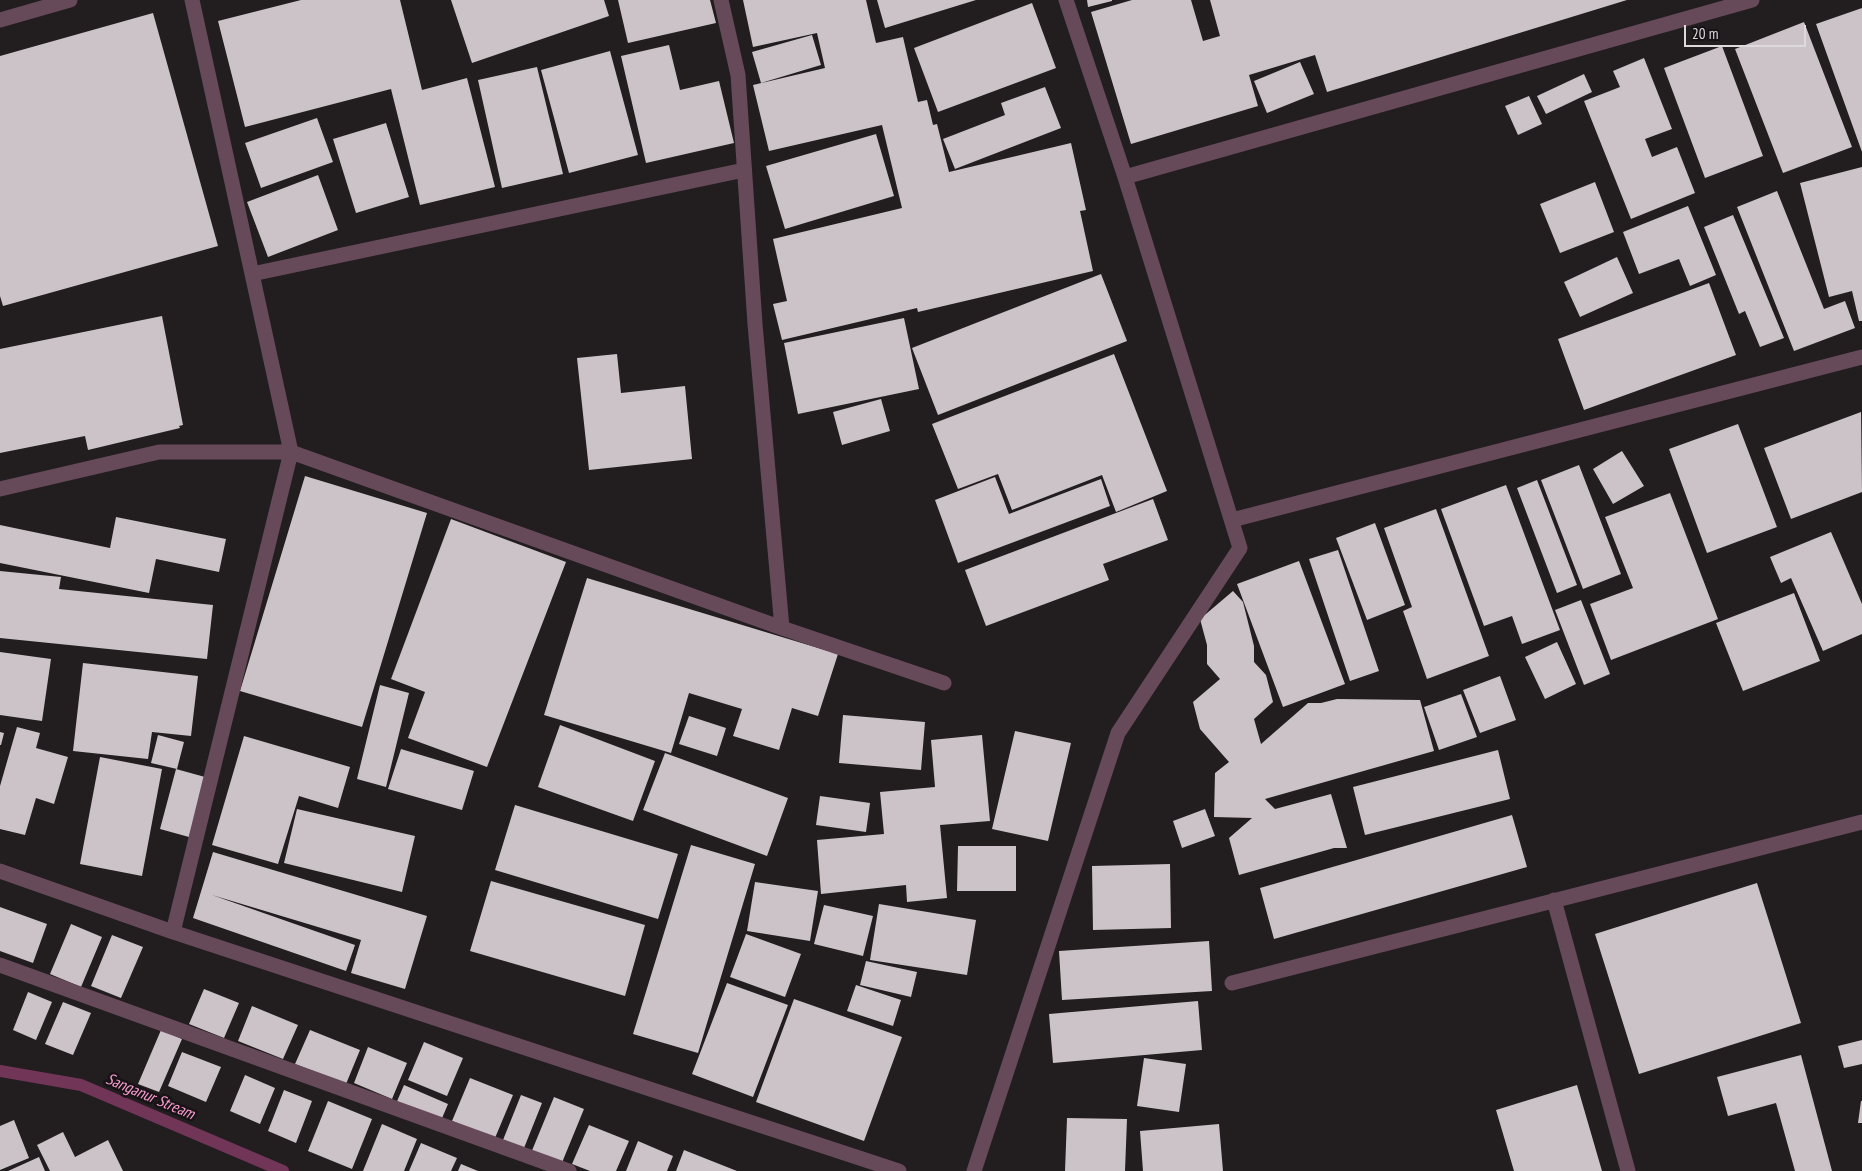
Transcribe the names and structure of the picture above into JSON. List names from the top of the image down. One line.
{"water":["Sanganur Stream"],"scale_bar":"20 m"}
